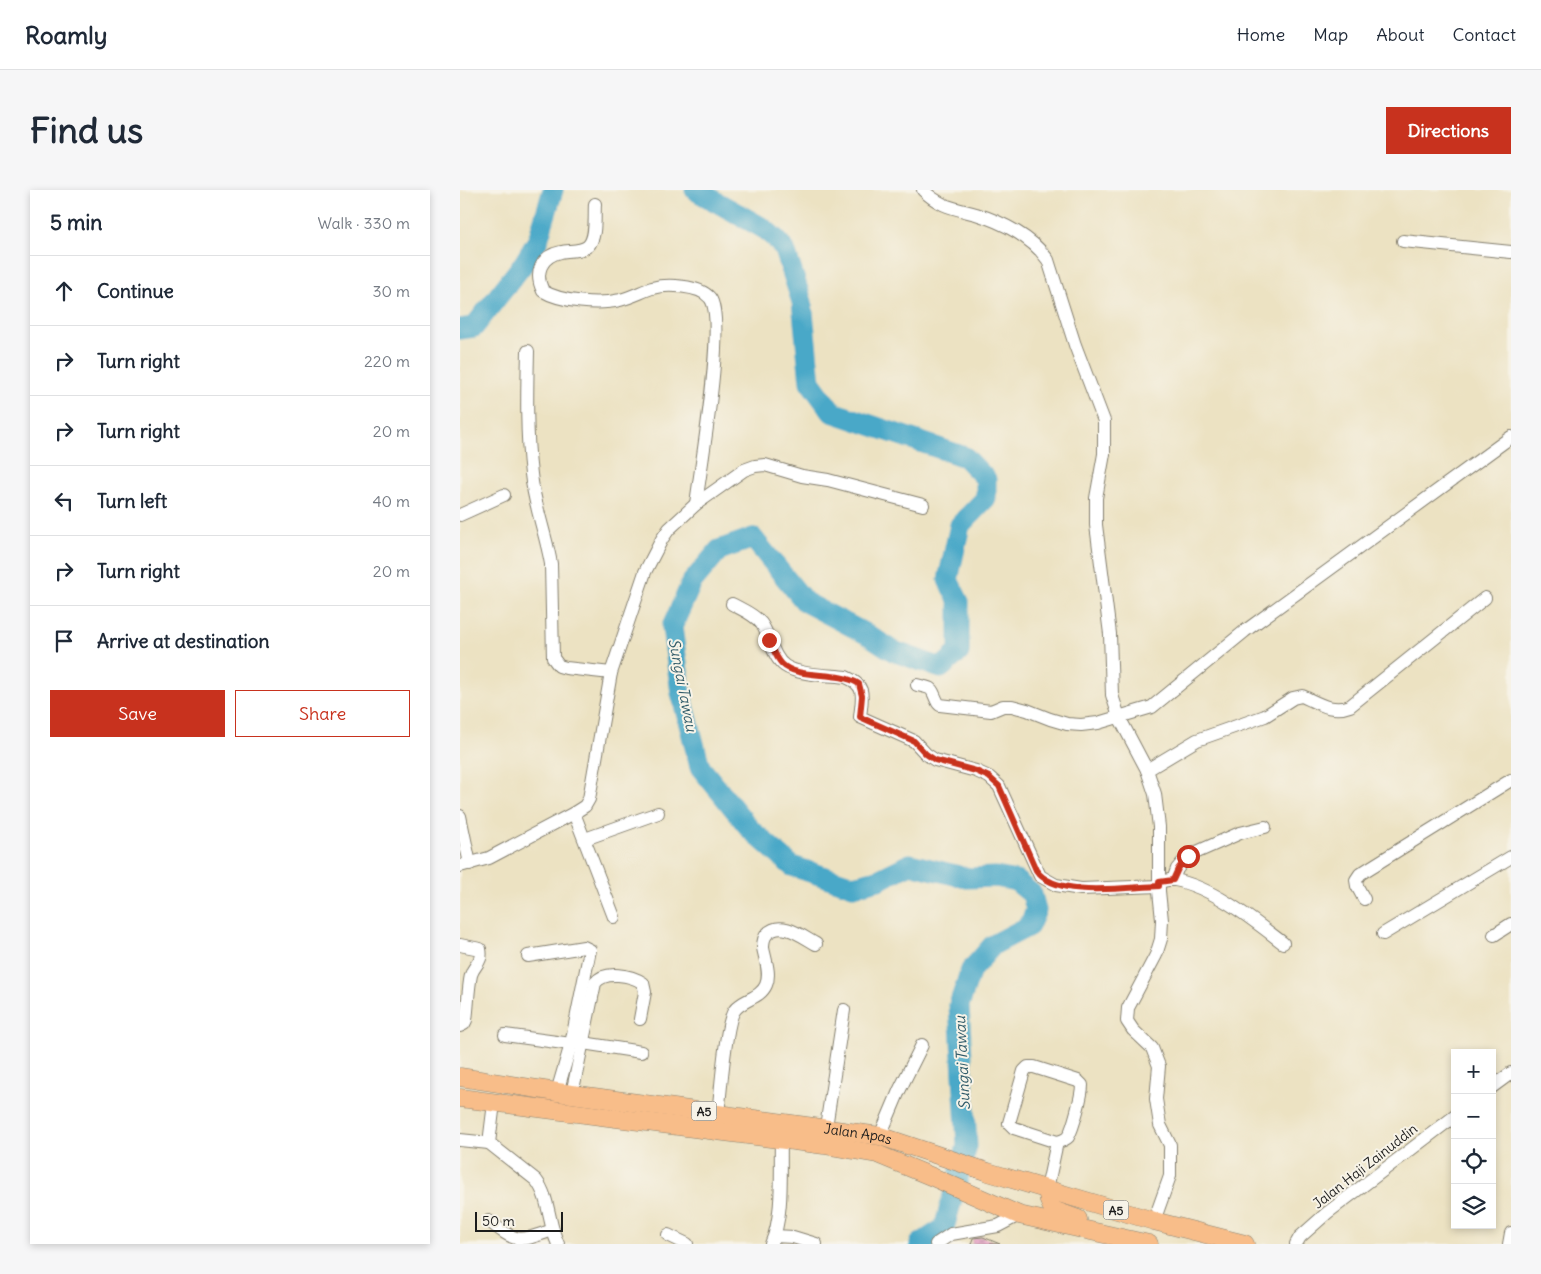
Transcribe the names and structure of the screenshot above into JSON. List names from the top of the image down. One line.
{"streets":{"highway":["A5","Jalan Apas"],"street":["Jalan Haji Zainuddin"]},"water":["Sungai Tawau"],"scale_bar":"50 m","page":{"header":"Roamly","nav":["Home","Map","About","Contact"],"buttons":["Directions",["Save","Share"]],"title":"Find us","heading":["5 min","Walk · 330 m"],"list":[["Continue","30 m"],["Turn right","220 m"],["Turn right","20 m"],["Turn left","40 m"],["Turn right","20 m"],"Arrive at destination"],"map_buttons":["+","−"],"scale":"50 m"}}
